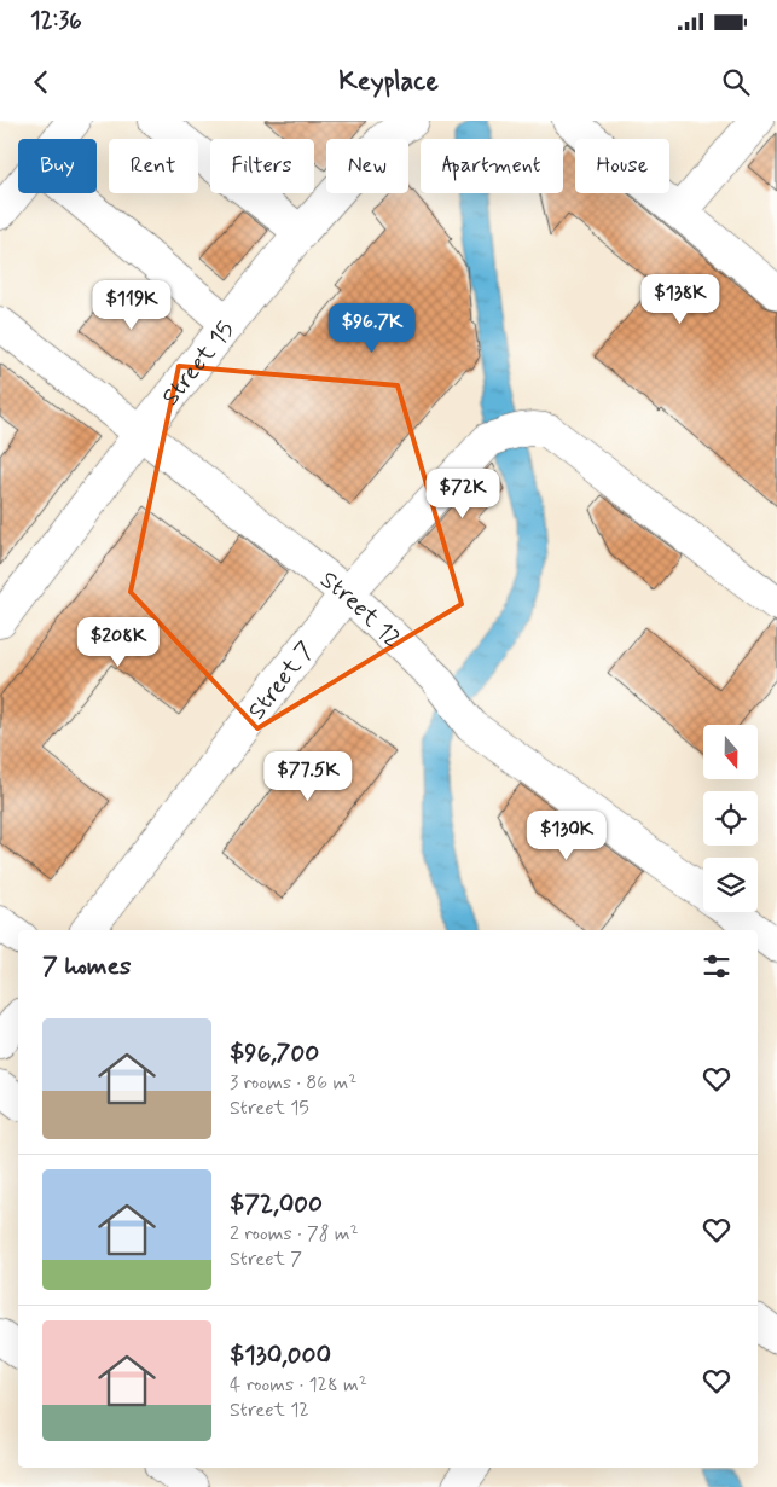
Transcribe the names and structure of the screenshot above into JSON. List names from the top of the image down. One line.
{"streets":{"street":["Street 15","Street 12","Street 7"]},"crossings":[["Street 15","Street 12"],["Street 12","Street 7"]],"north":"bottom","page":{"status":"12:36","header":"Keyplace","chip":["Buy","Rent","Filters","New","Apartment","House"],"price":["$138K","$119K","$96.7K","$72K","$208K","$77.5K","$130K"],"heading":"7 homes","list":[{"name":"$96,700","note":"3 rooms · 86 m² · Street 15"},{"name":"$72,000","note":"2 rooms · 78 m² · Street 7"},{"name":"$130,000","note":"4 rooms · 128 m² · Street 12"}]}}
